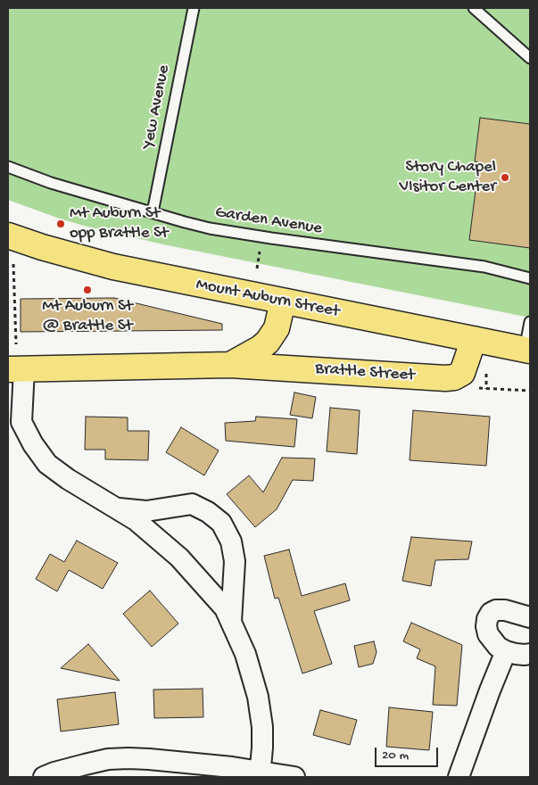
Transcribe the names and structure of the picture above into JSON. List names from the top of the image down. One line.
{"streets":{"main road":["Mount Auburn Street","Brattle Street"],"lane":["Yew Avenue","Garden Avenue"]},"crossings":[["Yew Avenue","Garden Avenue"],["Mount Auburn Street","Brattle Street"]],"places":["Story Chapel VIsitor Center","Mt Auburn St opp Brattle St","Mt Auburn St @ Brattle St"],"scale_bar":"20 m"}
